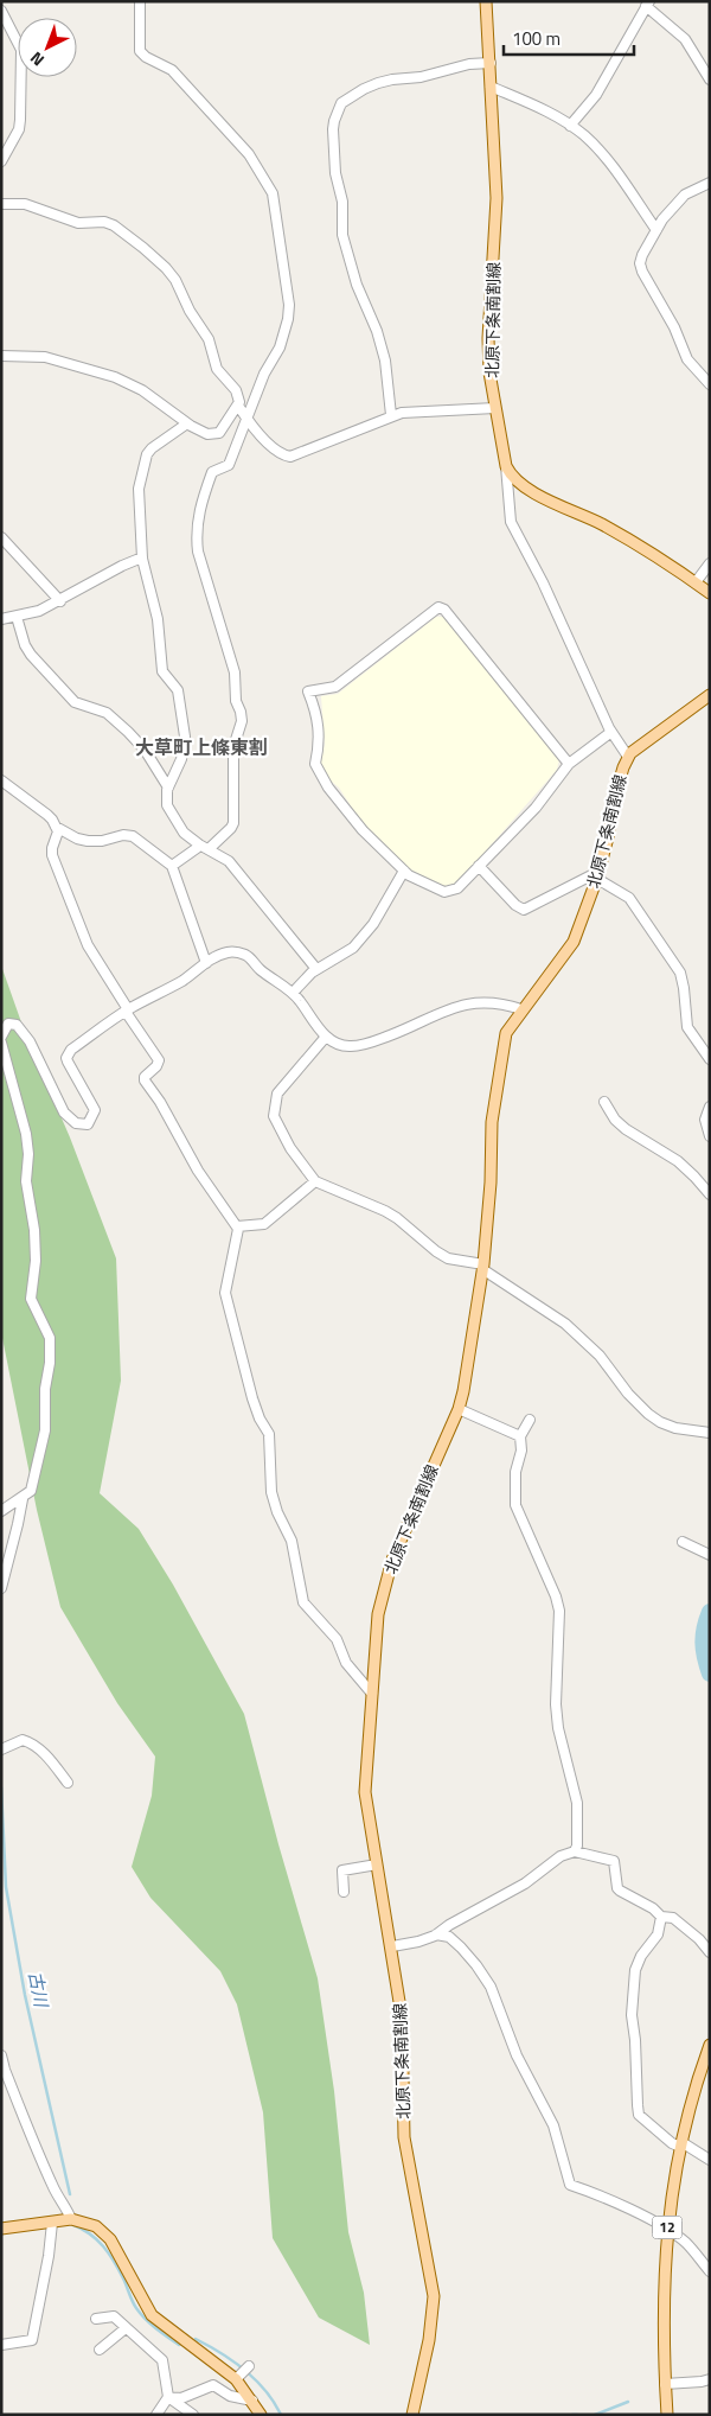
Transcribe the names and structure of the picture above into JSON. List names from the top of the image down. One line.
{"streets":{"main road":["北原下条南割線","12"]},"districts":["大草町上條東割"],"water":["古川"],"scale_bar":"100 m","north":"bottom left"}
